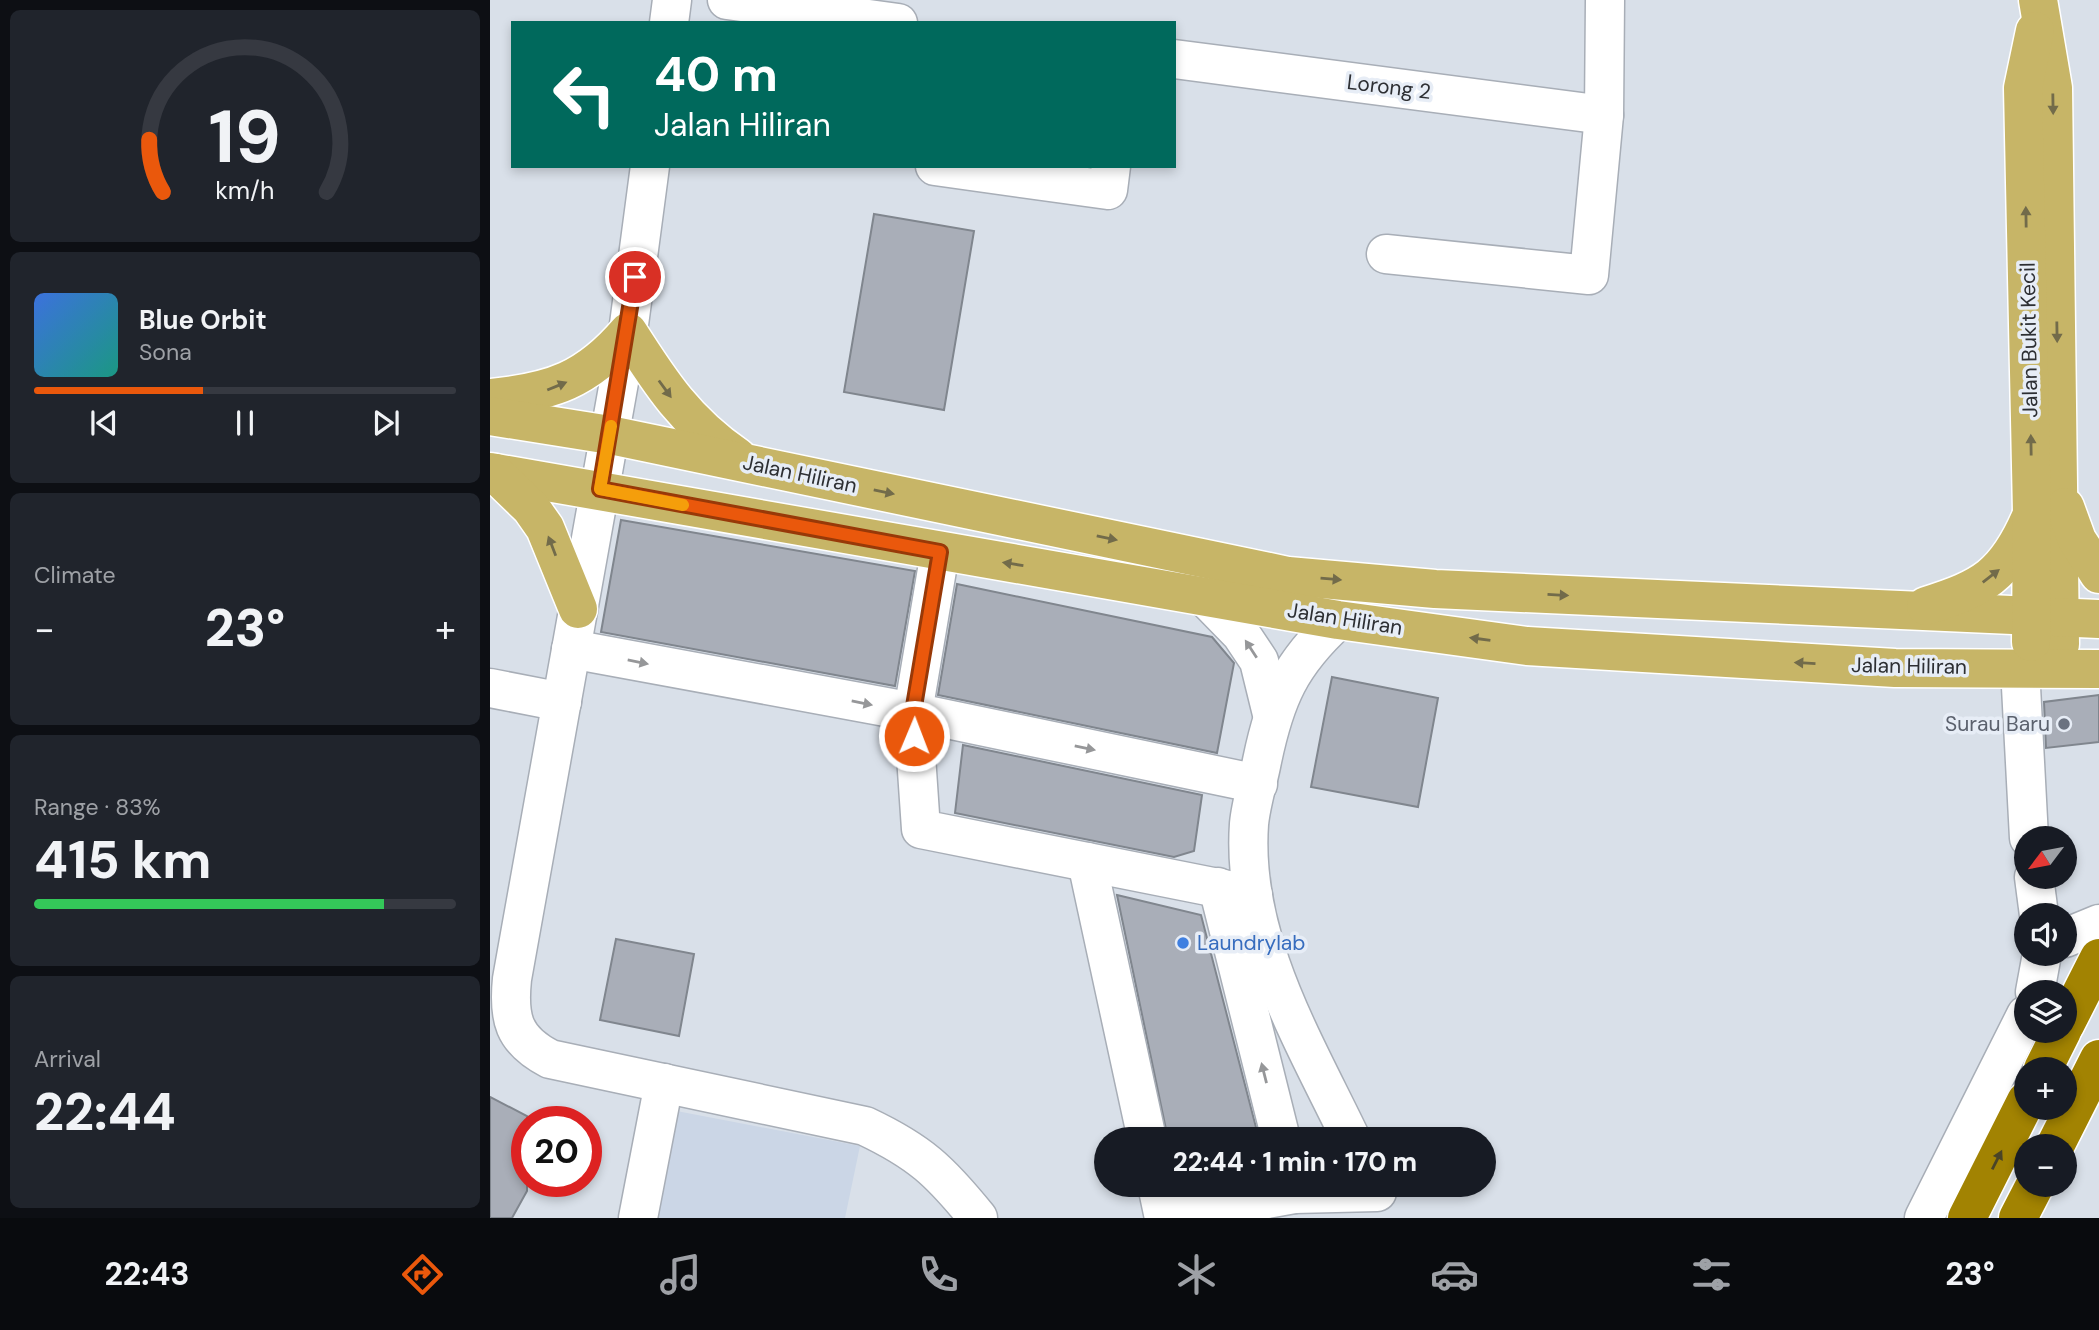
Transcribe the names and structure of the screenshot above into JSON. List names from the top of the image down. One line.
{"streets":{"main road":["Jalan Bukit Kecil","Jalan Hiliran"],"street":["Lorong 2"]},"crossings":[["Jalan Bukit Kecil","Jalan Hiliran"]],"places":["Surau Baru","Laundrylab"],"north":"bottom left","page":{"turn":["40 m","Jalan Hiliran"],"song":["Blue Orbit","Sona"],"tile":["Climate",["Range · 83%","415 km"],["Arrival","22:44"]],"heat":["−","23°","+"],"map_buttons":["+","−"],"limit":"20","trip":"22:44 · 1 min · 170 m","tabs":["22:43","23°"],"gauge":["19","km/h"]}}
